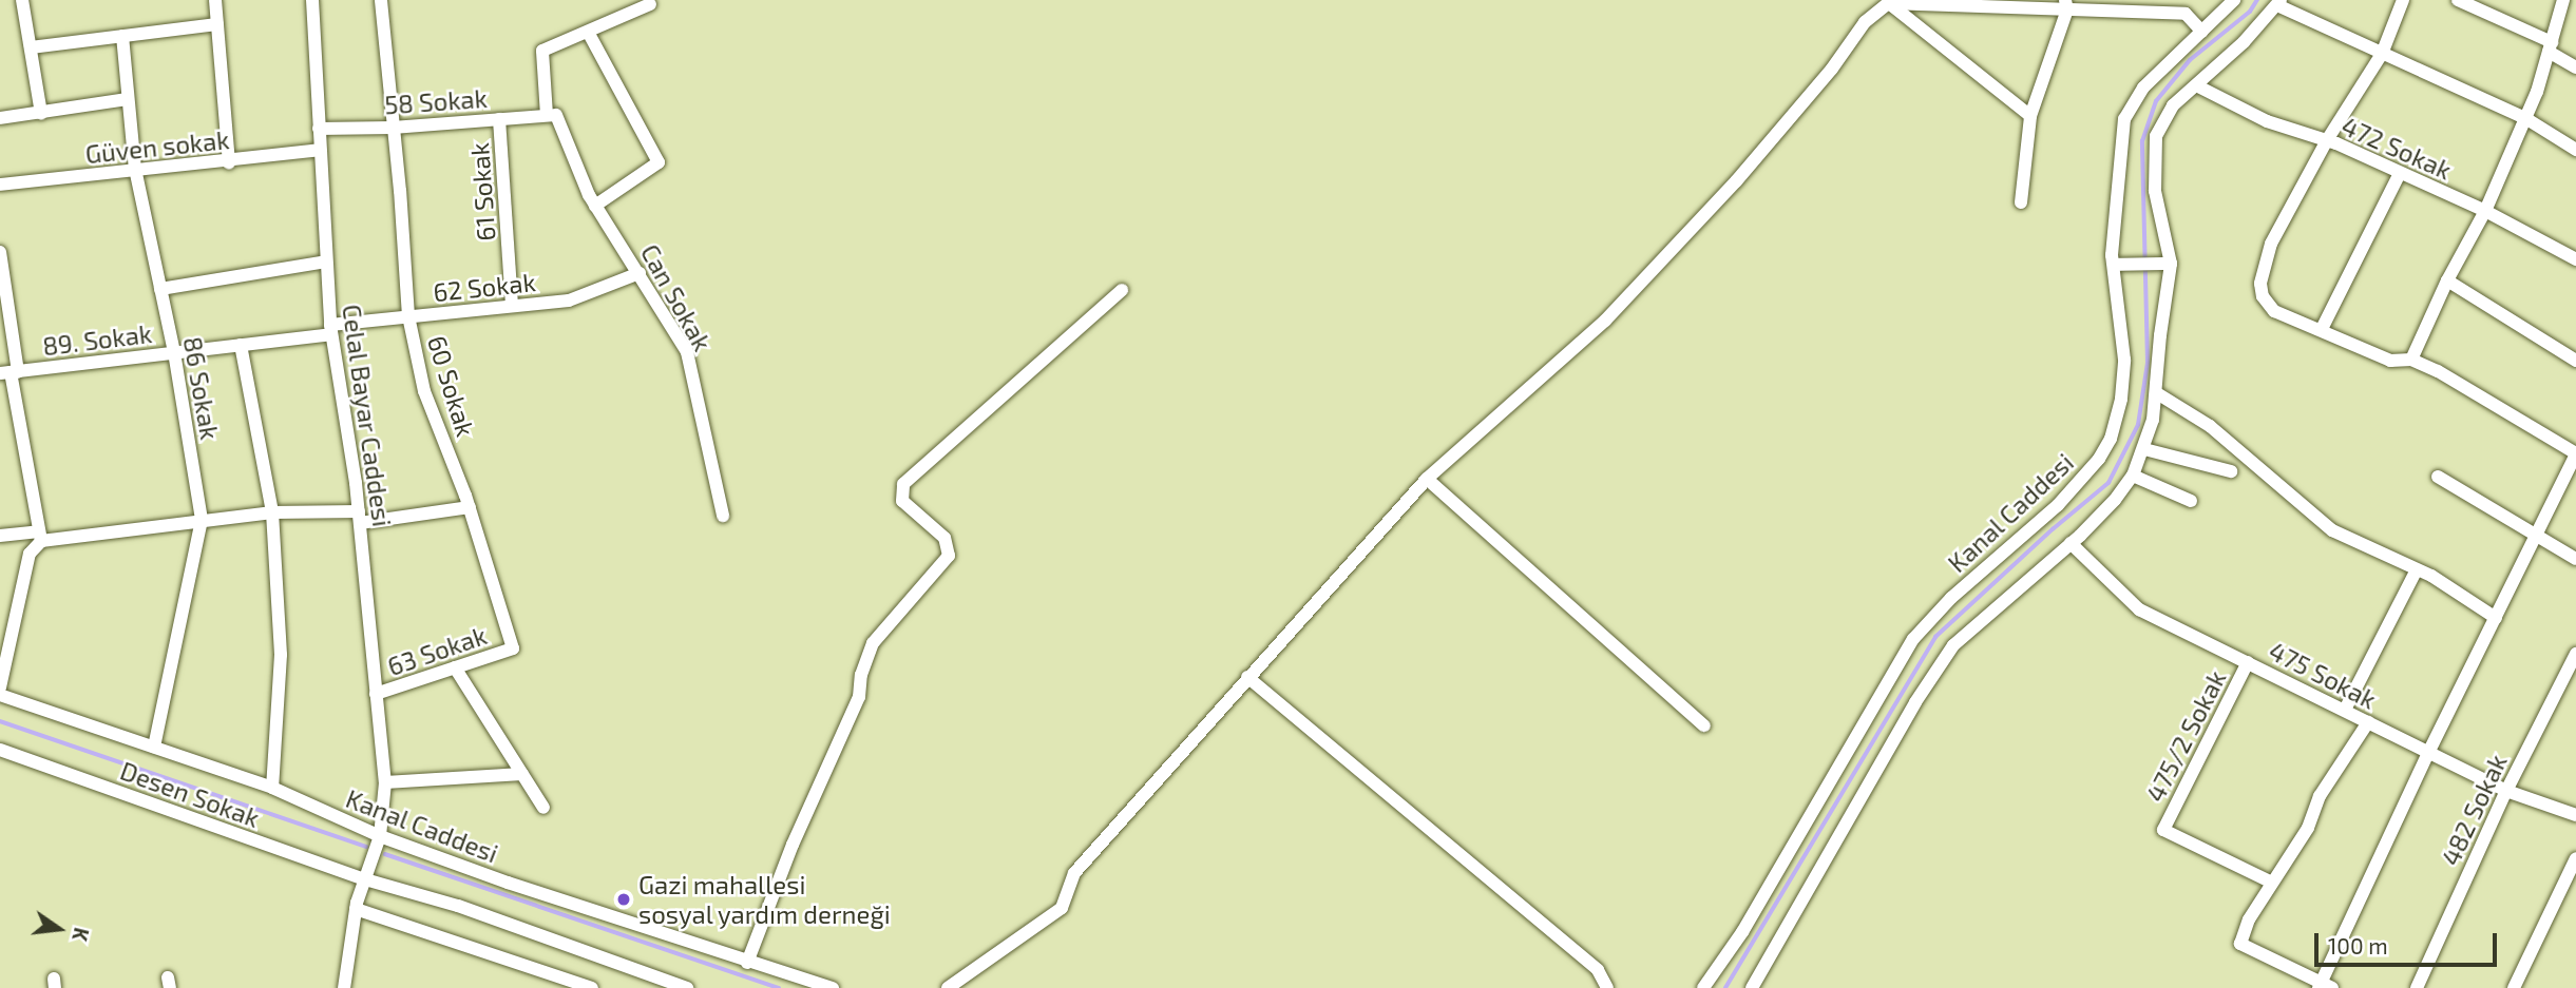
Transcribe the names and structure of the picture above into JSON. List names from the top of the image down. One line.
{"streets":{"street":["58 Sokak","Güven sokak","472 Sokak","61 Sokak","62 Sokak","Can Sokak","89. Sokak","60 Sokak","86 Sokak","Celal Bayar Caddesi","Kanal Caddesi","63 Sokak","475 Sokak","475/2 Sokak","Desen Sokak","482 Sokak"]},"crossings":[["58 Sokak","61 Sokak"],["58 Sokak","Can Sokak"],["58 Sokak","60 Sokak"],["58 Sokak","Celal Bayar Caddesi"],["Güven sokak","86 Sokak"],["Güven sokak","Celal Bayar Caddesi"],["61 Sokak","62 Sokak"],["62 Sokak","Can Sokak"],["62 Sokak","89. Sokak"],["62 Sokak","60 Sokak"],["62 Sokak","Celal Bayar Caddesi"],["89. Sokak","86 Sokak"],["89. Sokak","Celal Bayar Caddesi"],["60 Sokak","63 Sokak"],["86 Sokak","Kanal Caddesi"],["Celal Bayar Caddesi","Kanal Caddesi"],["Celal Bayar Caddesi","63 Sokak"],["Celal Bayar Caddesi","Desen Sokak"],["475 Sokak","475/2 Sokak"],["475 Sokak","482 Sokak"]],"places":["Gazi mahallesi sosyal yardım derneği"],"scale_bar":"100 m","north":"right"}
